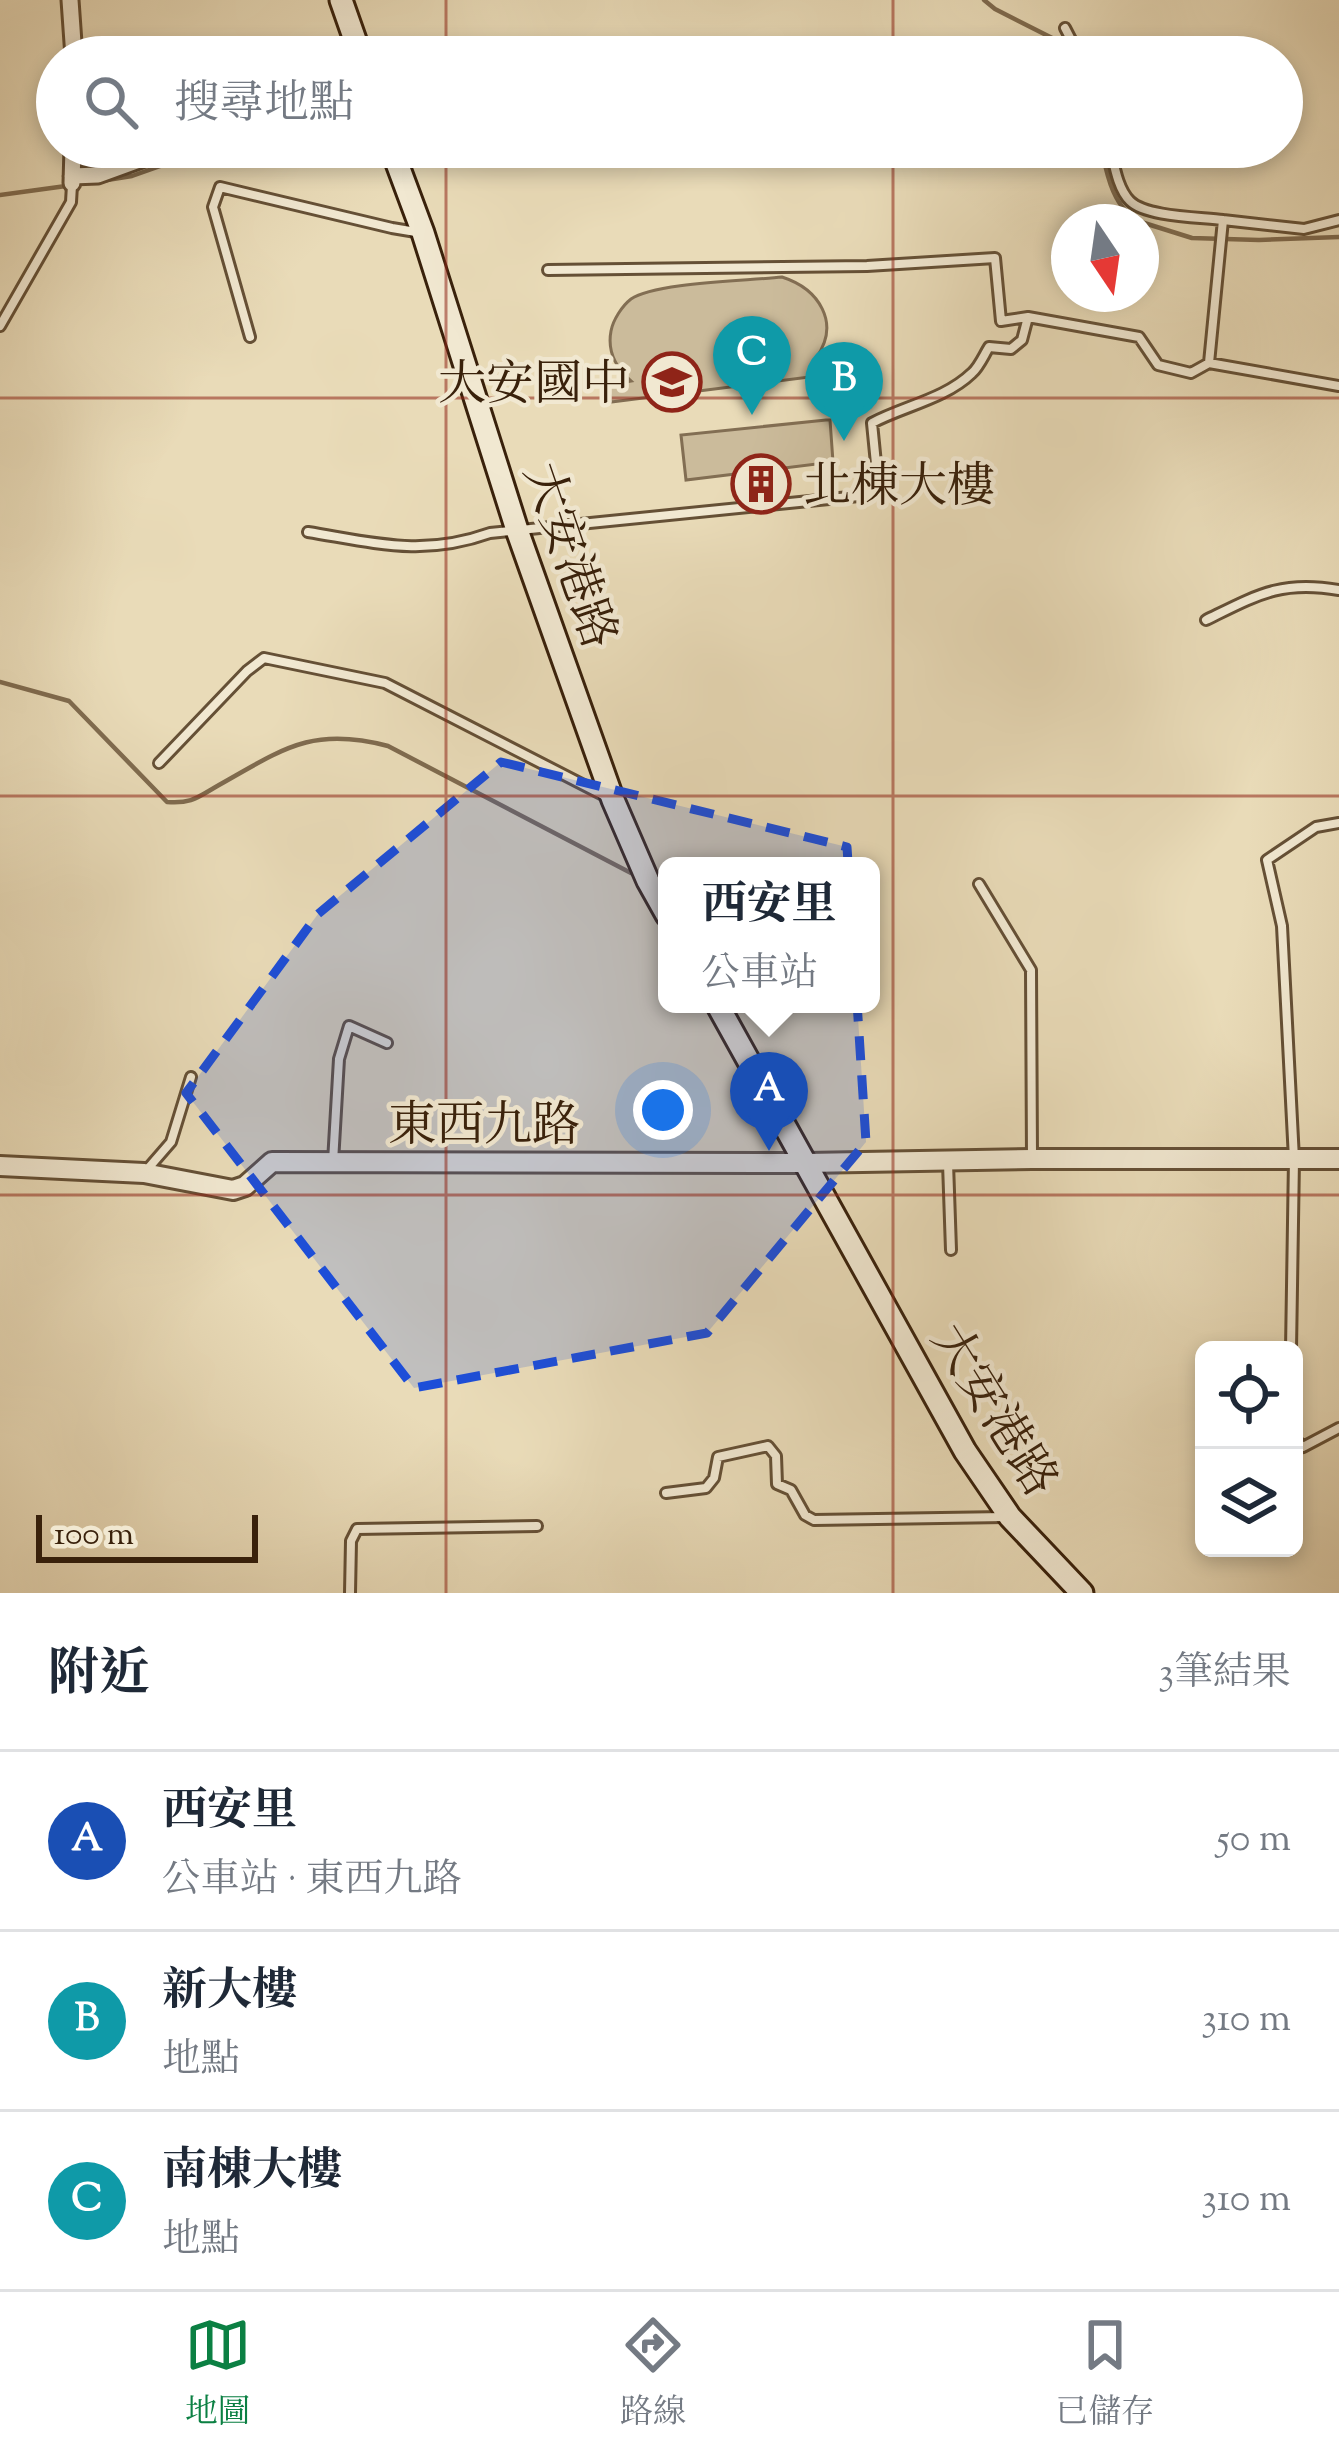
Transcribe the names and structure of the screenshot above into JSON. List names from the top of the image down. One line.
{"streets":{"main road":["大安港路"],"street":["東西九路"]},"crossings":[["大安港路","東西九路"]],"places":{"school or university":["大安國中"],"building":["北棟大樓"]},"scale_bar":"100 m","north":"bottom","page":{"search":"搜尋地點","pins":["C","B","A"],"popup":["西安里","公車站"],"scale":"100 m","heading":["附近","3筆結果"],"list":[{"mark":"A","name":"西安里","note":"公車站 · 東西九路","value":"50 m"},{"mark":"B","name":"新大樓","note":"地點","value":"310 m"},{"mark":"C","name":"南棟大樓","note":"地點","value":"310 m"}],"nav":["地圖","路線","已儲存"]}}
